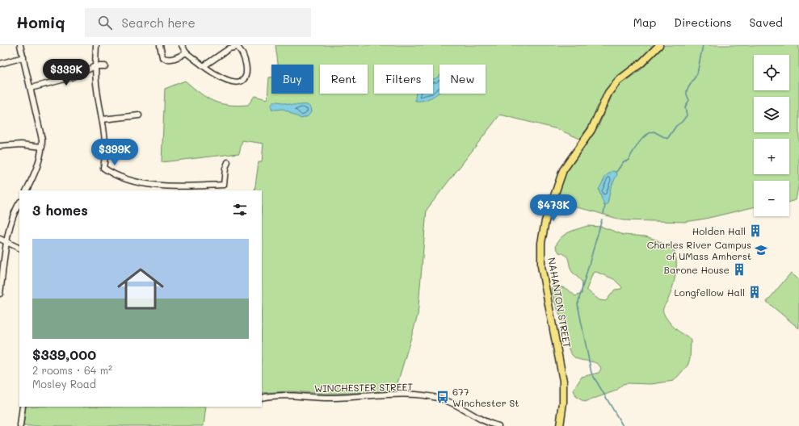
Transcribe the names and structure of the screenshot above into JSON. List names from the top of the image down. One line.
{"streets":{"main road":["NAHANTON STREET"],"street":["WINCHESTER STREET"]},"places":{"building":["Holden Hall","Barone House","Longfellow Hall"],"school or university":["Charles River Campus of UMass Amherst"],"bus stop":["677 Winchester St"]},"page":{"header":"Homiq","search":"Search here","nav":["Map","Directions","Saved"],"map_buttons":["+","−"],"price":["$339K","$399K","$473K"],"chip":["Buy","Rent","Filters","New"],"heading":"3 homes","list":[{"name":"$339,000","note":"2 rooms · 64 m² · Mosley Road"}]}}
